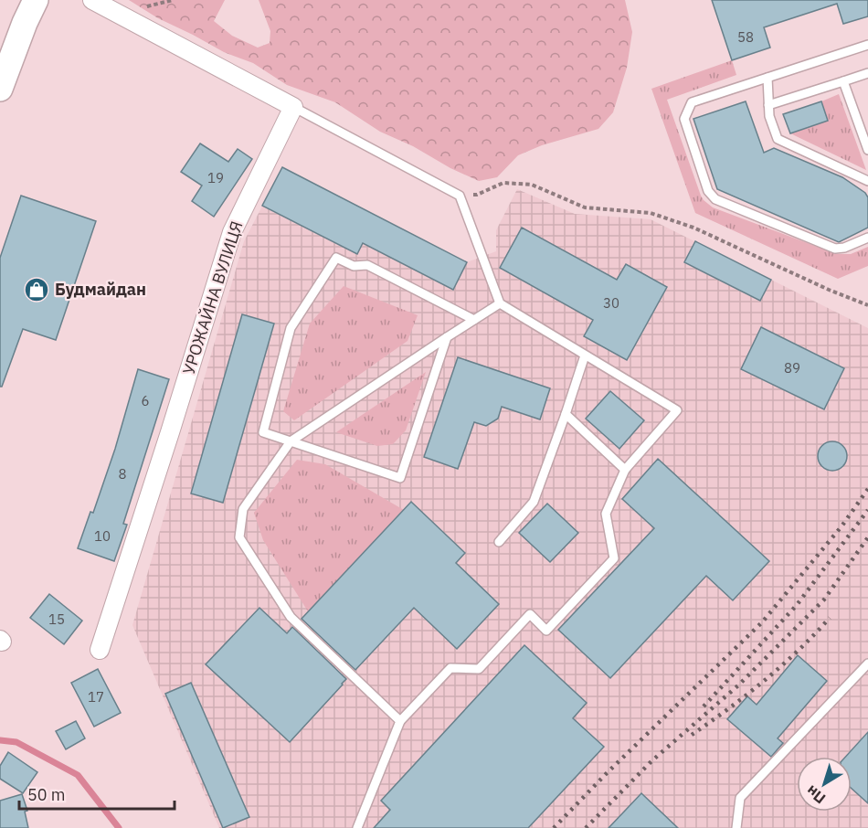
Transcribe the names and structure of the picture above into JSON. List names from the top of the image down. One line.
{"streets":{"street":["УРОЖАЙНА ВУЛИЦЯ"]},"places":{"shop":["Будмайдан"]},"house_numbers":["58","19","30","89","6","8","10","15","17"],"scale_bar":"50 m","north":"bottom left"}
